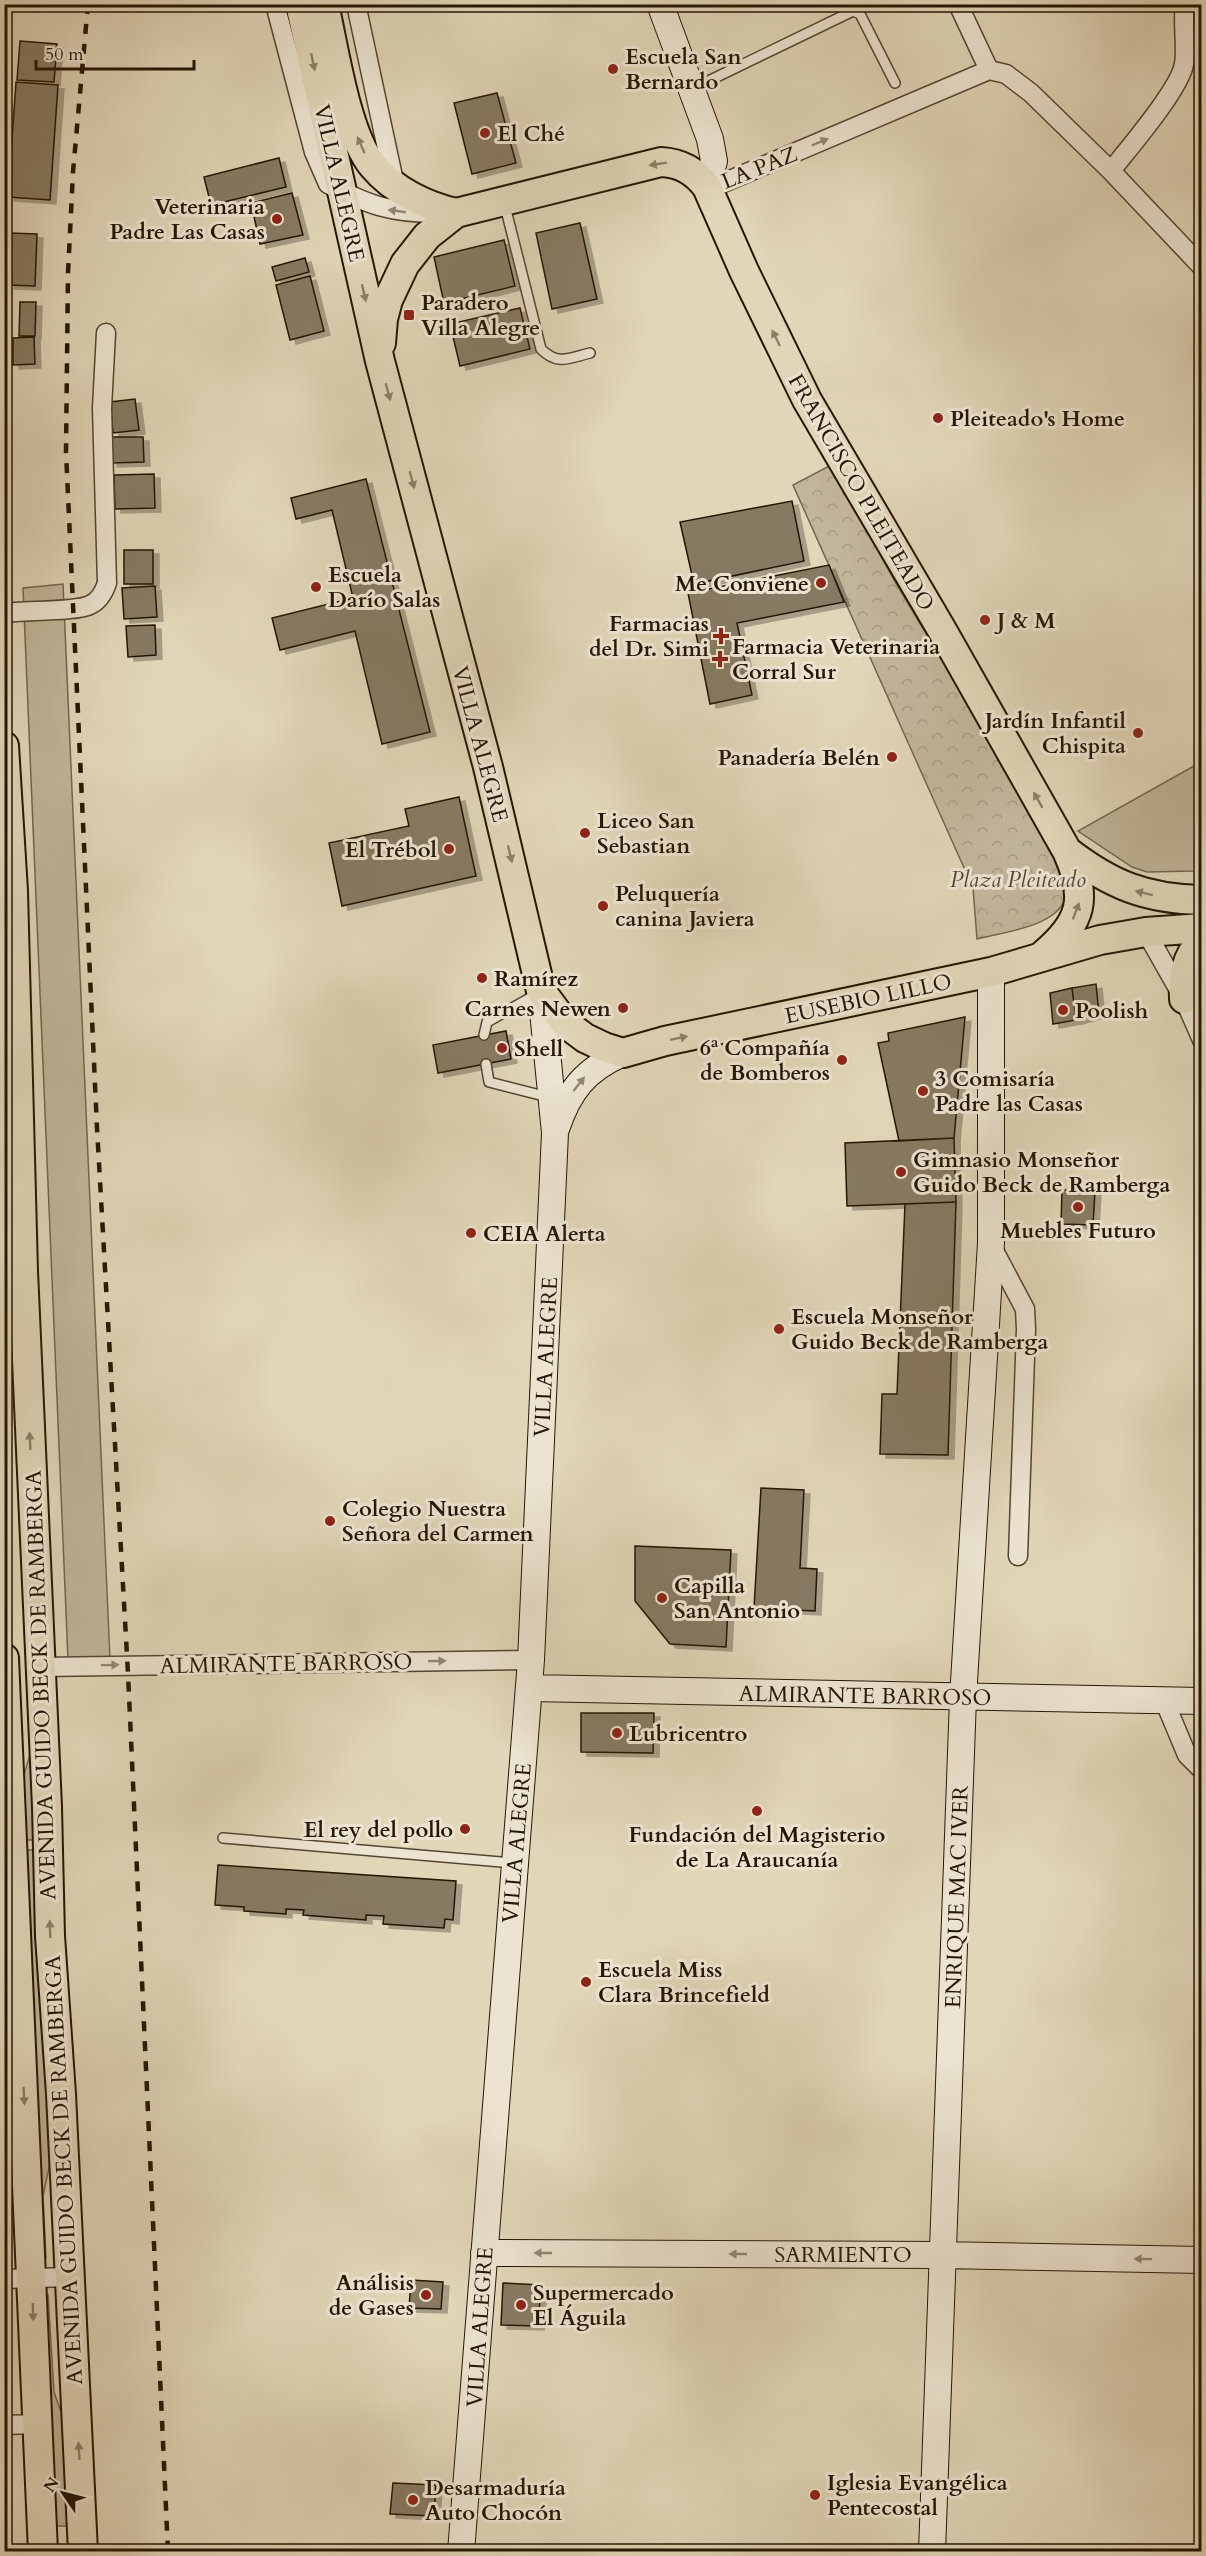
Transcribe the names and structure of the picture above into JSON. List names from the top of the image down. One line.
{"streets":{"main road":["LA PAZ","VILLA ALEGRE","FRANCISCO PLEITEADO","EUSEBIO LILLO","ALMIRANTE BARROSO","AVENIDA GUIDO BECK DE RAMBERGA","ENRIQUE MAC IVER","SARMIENTO"]},"crossings":[["LA PAZ","VILLA ALEGRE"],["LA PAZ","FRANCISCO PLEITEADO"],["VILLA ALEGRE","EUSEBIO LILLO"],["VILLA ALEGRE","ALMIRANTE BARROSO"],["VILLA ALEGRE","SARMIENTO"],["FRANCISCO PLEITEADO","EUSEBIO LILLO"],["EUSEBIO LILLO","ENRIQUE MAC IVER"],["ALMIRANTE BARROSO","AVENIDA GUIDO BECK DE RAMBERGA"],["ALMIRANTE BARROSO","ENRIQUE MAC IVER"],["ENRIQUE MAC IVER","SARMIENTO"]],"one_way":["FRANCISCO PLEITEADO","EUSEBIO LILLO","ALMIRANTE BARROSO","SARMIENTO"],"parks":["Plaza Pleiteado"],"places":{"other":["Escuela San Bernardo","El Ché","Veterinaria Padre Las Casas","Pleiteado's Home","Me Conviene","Escuela Darío Salas","J & M","Jardín Infantil Chispita","Panadería Belén","Liceo San Sebastian","El Trébol","Peluquería canina Javiera","Ramírez","Carnes Newen","Poolish","Shell","6ª Compañía de Bomberos","3 Comisaría Padre las Casas","Gimnasio Monseñor Guido Beck de Ramberga","Muebles Futuro","CEIA Alerta","Escuela Monseñor Guido Beck de Ramberga","Colegio Nuestra Señora del Carmen","Capilla San Antonio","Lubricentro","Fundación del Magisterio de La Araucanía","El rey del pollo","Escuela Miss Clara Brincefield","Análisis de Gases","Supermercado El Águila","Iglesia Evangélica Pentecostal","Desarmaduría Auto Chocón"],"transit":["Paradero Villa Alegre"],"health":["Farmacias del Dr. Simi","Farmacia Veterinaria Corral Sur"]},"scale_bar":"50 m","north":"top left"}
